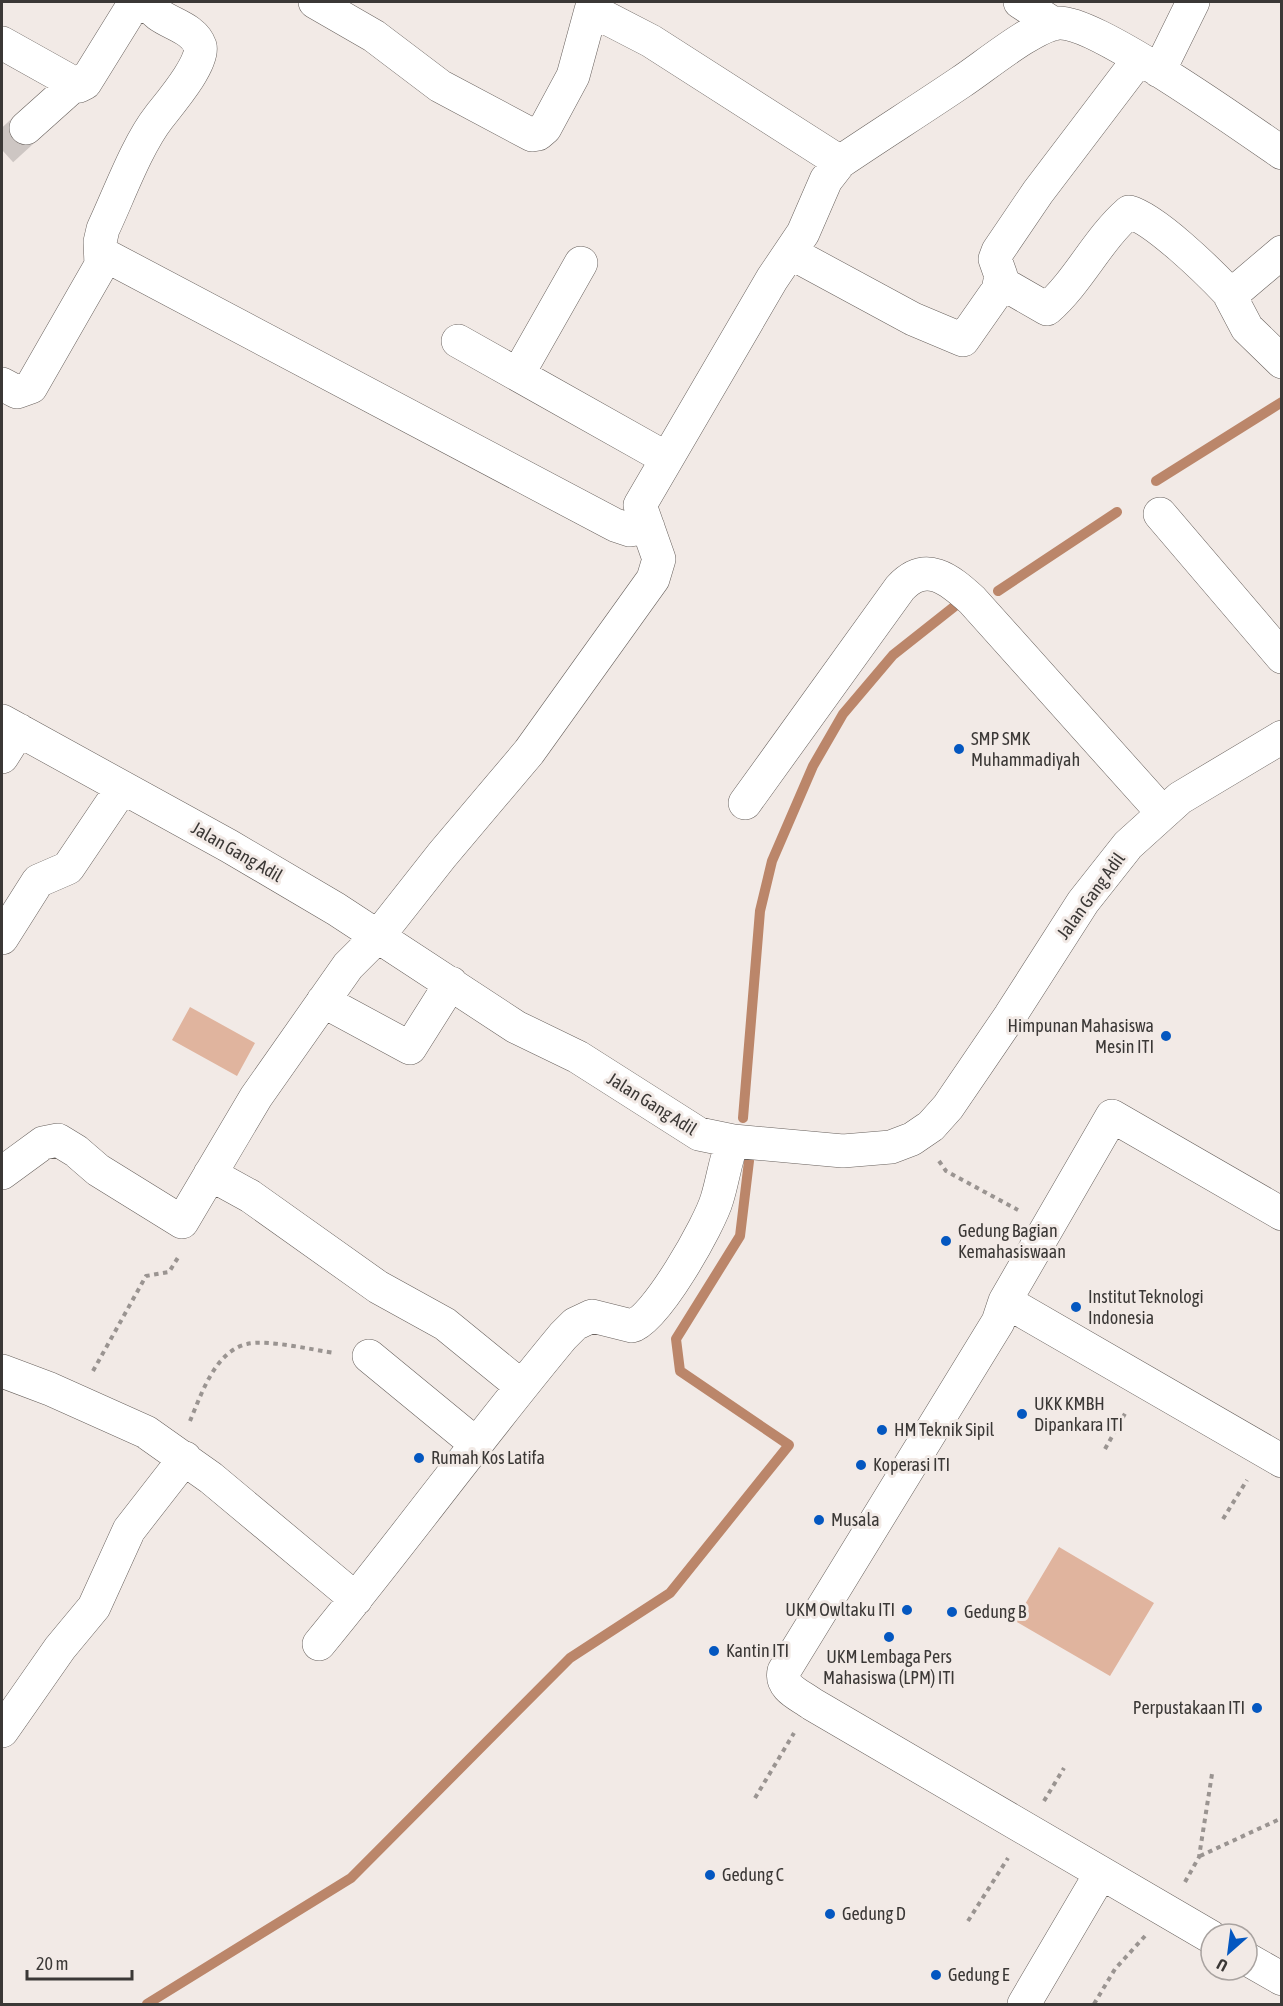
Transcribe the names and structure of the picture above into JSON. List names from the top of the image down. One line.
{"streets":{"street":["Jalan Gang Adil"]},"places":["SMP SMK Muhammadiyah","Himpunan Mahasiswa Mesin ITI","Gedung Bagian Kemahasiswaan","Institut Teknologi Indonesia","UKK KMBH Dipankara ITI","HM Teknik Sipil","Rumah Kos Latifa","Koperasi ITI","Musala","UKM Owltaku ITI","Gedung B","UKM Lembaga Pers Mahasiswa (LPM) ITI","Kantin ITI","Perpustakaan ITI","Gedung C","Gedung D","Gedung E"],"scale_bar":"20 m","north":"bottom left"}
